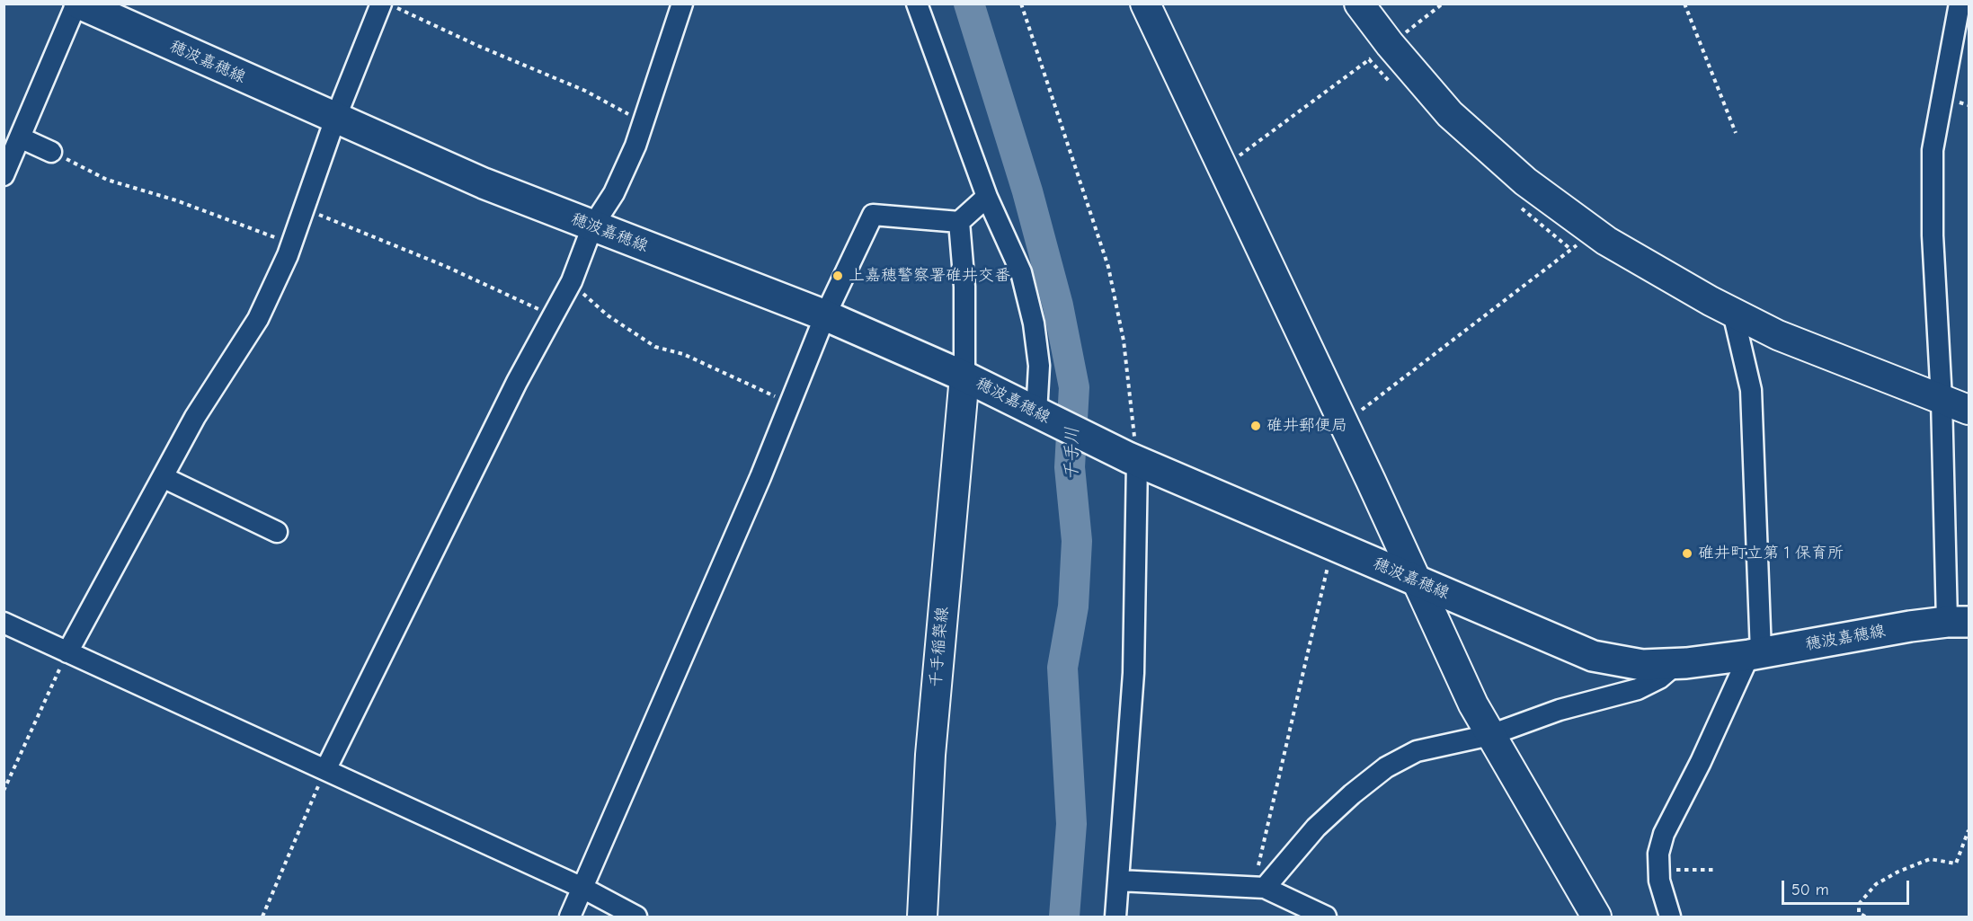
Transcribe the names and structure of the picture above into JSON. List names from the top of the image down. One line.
{"streets":{"main road":["穂波嘉穂線"],"street":["千手稲築線"]},"crossings":[["穂波嘉穂線","千手稲築線"]],"water":["千手川"],"places":["上嘉穂警察署碓井交番","碓井郵便局","碓井町立第１保育所"],"scale_bar":"50 m"}
